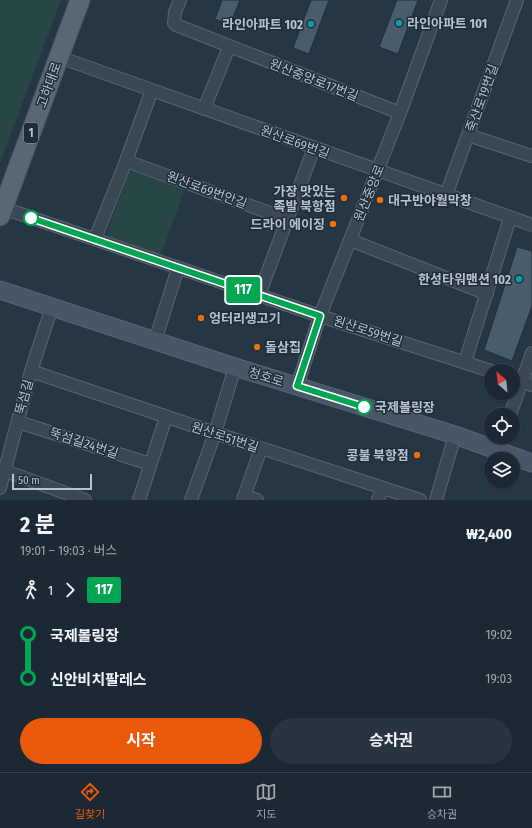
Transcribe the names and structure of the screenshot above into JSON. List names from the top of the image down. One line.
{"streets":{"main road":["고하대로","1"],"street":["원산중앙로17번길","죽산로19번길","원산로69번길","원산로69번안길","원산중앙로","원산로59번길","청호로","뚝섬길","원산로51번길","뚝섬길24번길"]},"crossings":[["원산중앙로17번길","원산중앙로"],["고하대로","원산로69번길"],["고하대로","원산로59번길"],["죽산로19번길","원산로69번길"],["원산로69번길","원산중앙로"],["원산중앙로","원산로59번길"],["원산중앙로","청호로"],["청호로","뚝섬길"],["뚝섬길","원산로51번길"],["뚝섬길","뚝섬길24번길"]],"places":["라인아파트 101","라인아파트 102","가장 맛있는 족발 북항점","대구반야월막창","드라이 에이징","한성타워맨션 102","엉터리생고기","돌삼집","국제볼링장","콩불 북항점"],"lines":["bus line 117"],"scale_bar":"50 m","north":"top left","page":{"on_map":"117","scale":"50 m","heading":["2 분","19:01 – 19:03 · 버스","₩2,400"],"legs":["1","117"],"list":[{"name":"국제볼링장","value":"19:02"},{"name":"신안비치팔레스","value":"19:03"}],"buttons":["시작","승차권"],"tabs":["길찾기","지도","승차권"]}}
